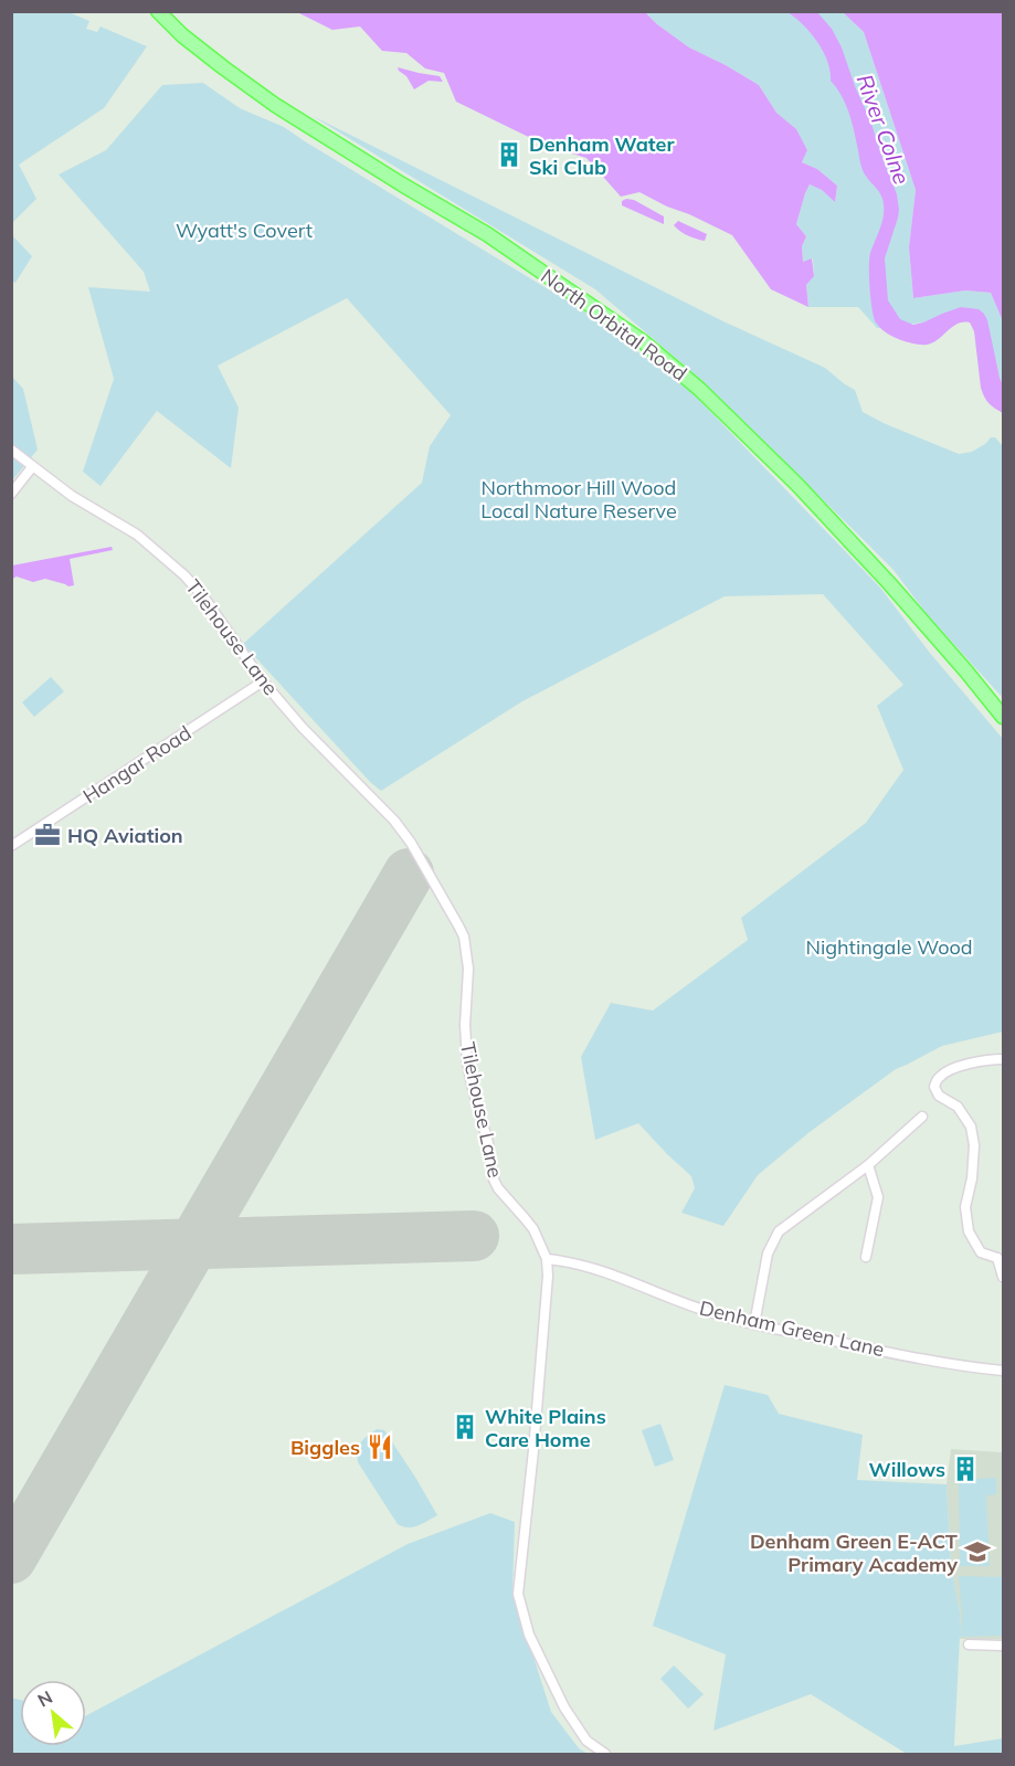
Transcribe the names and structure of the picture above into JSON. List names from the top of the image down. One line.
{"streets":{"main road":["North Orbital Road"],"street":["Tilehouse Lane","Hangar Road","Denham Green Lane"]},"crossings":[["Tilehouse Lane","Hangar Road"],["Tilehouse Lane","Denham Green Lane"]],"water":["River Colne"],"parks":["Wyatt's Covert","Northmoor Hill Wood Local Nature Reserve","Nightingale Wood"],"places":{"building":["Denham Water Ski Club","White Plains Care Home","Willows"],"office":["HQ Aviation"],"restaurant":["Biggles"],"school or university":["Denham Green E-ACT Primary Academy"]},"north":"top left"}
